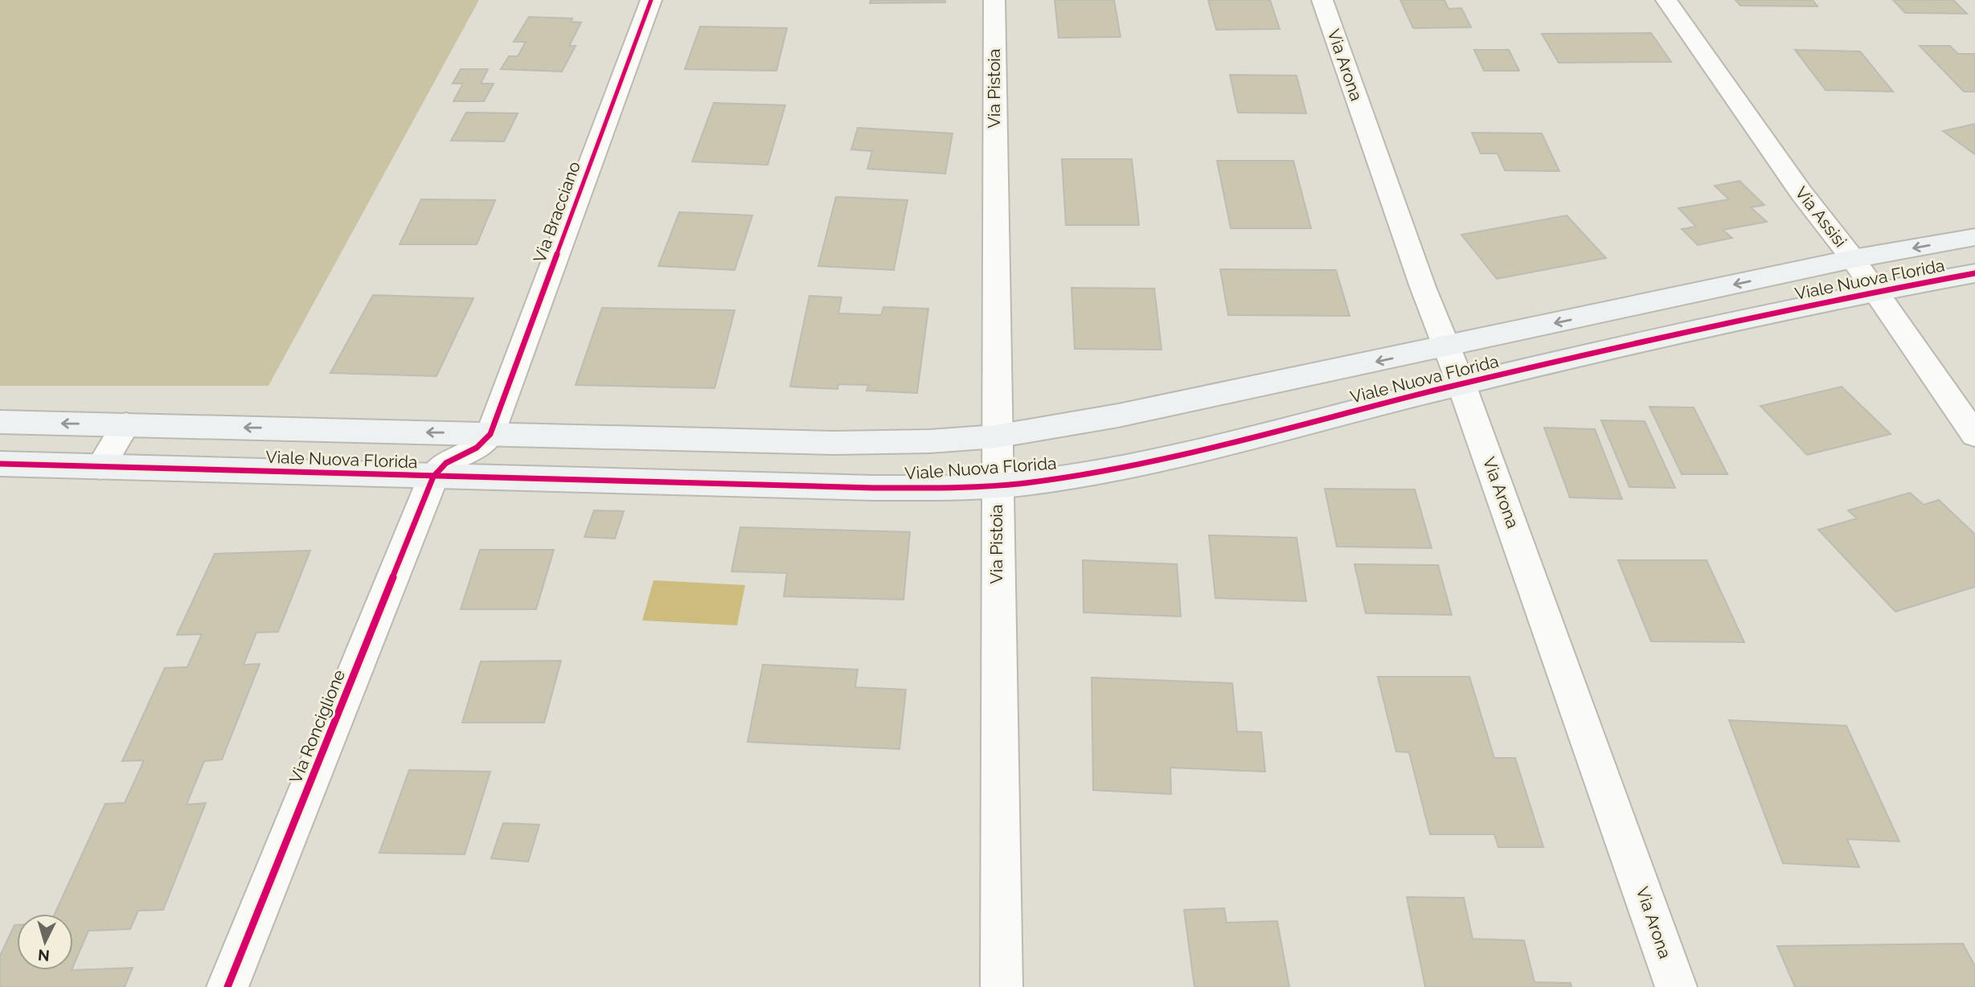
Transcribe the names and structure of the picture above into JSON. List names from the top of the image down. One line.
{"streets":{"street":["Via Arona","Via Pistoia","Via Bracciano","Via Assisi","Viale Nuova Florida","Via Ronciglione"]},"crossings":[["Via Arona","Viale Nuova Florida"],["Via Pistoia","Viale Nuova Florida"],["Via Bracciano","Viale Nuova Florida"],["Via Assisi","Viale Nuova Florida"],["Viale Nuova Florida","Via Ronciglione"]],"north":"bottom"}
